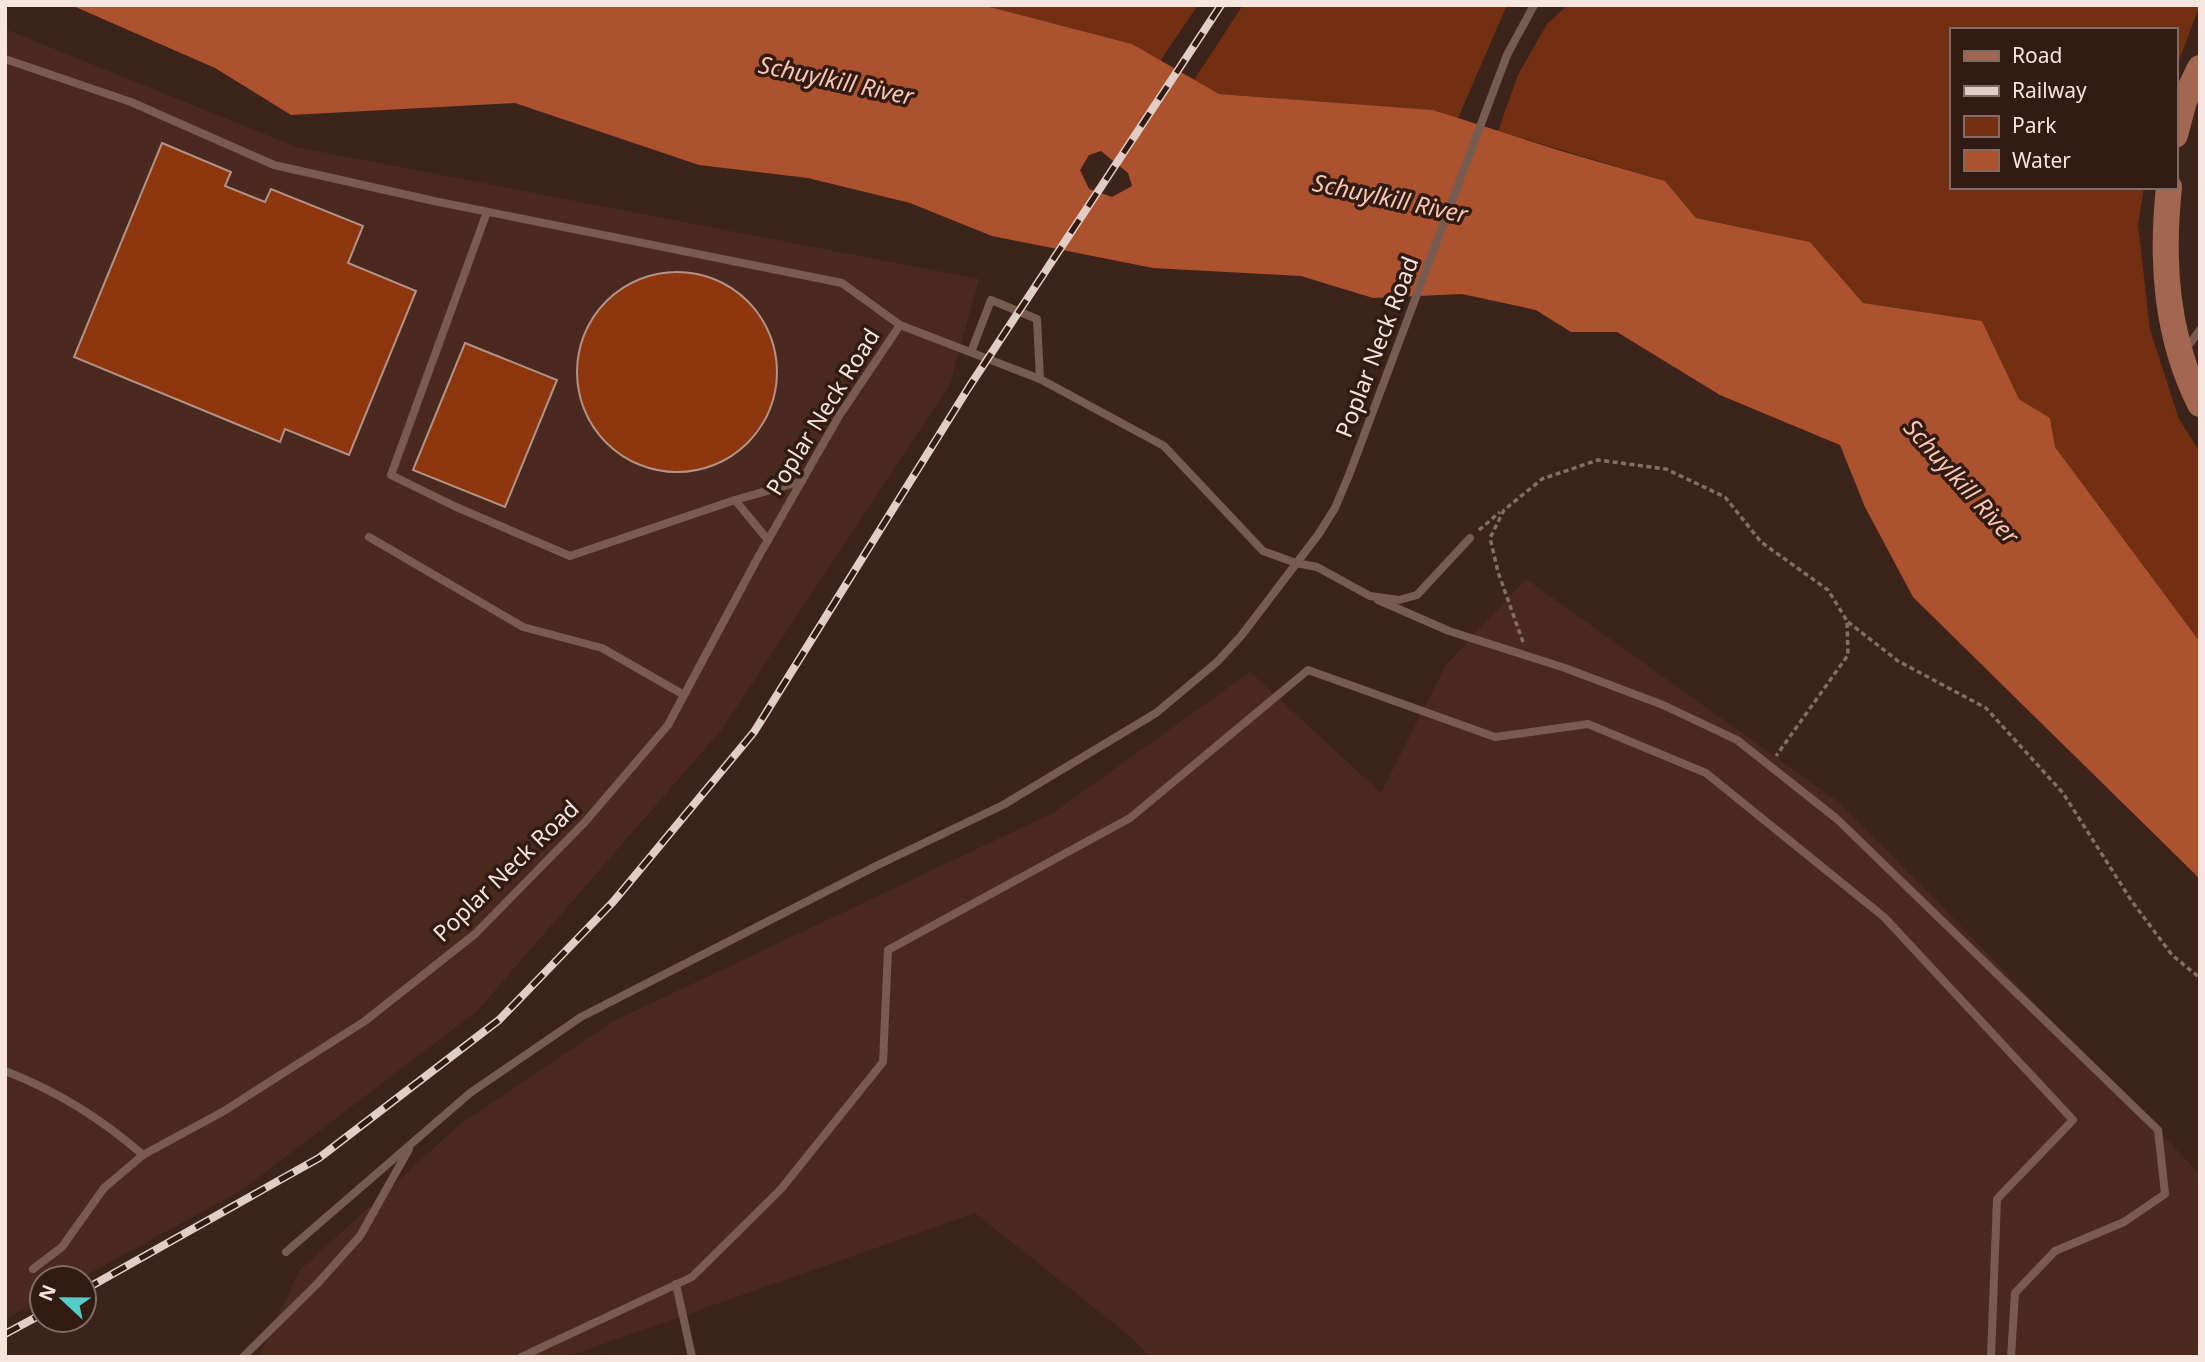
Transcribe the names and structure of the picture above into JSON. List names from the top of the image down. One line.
{"streets":{"lane":["Poplar Neck Road"]},"water":["Schuylkill River"],"legend":["Road","Railway","Park","Water"],"north":"left"}
